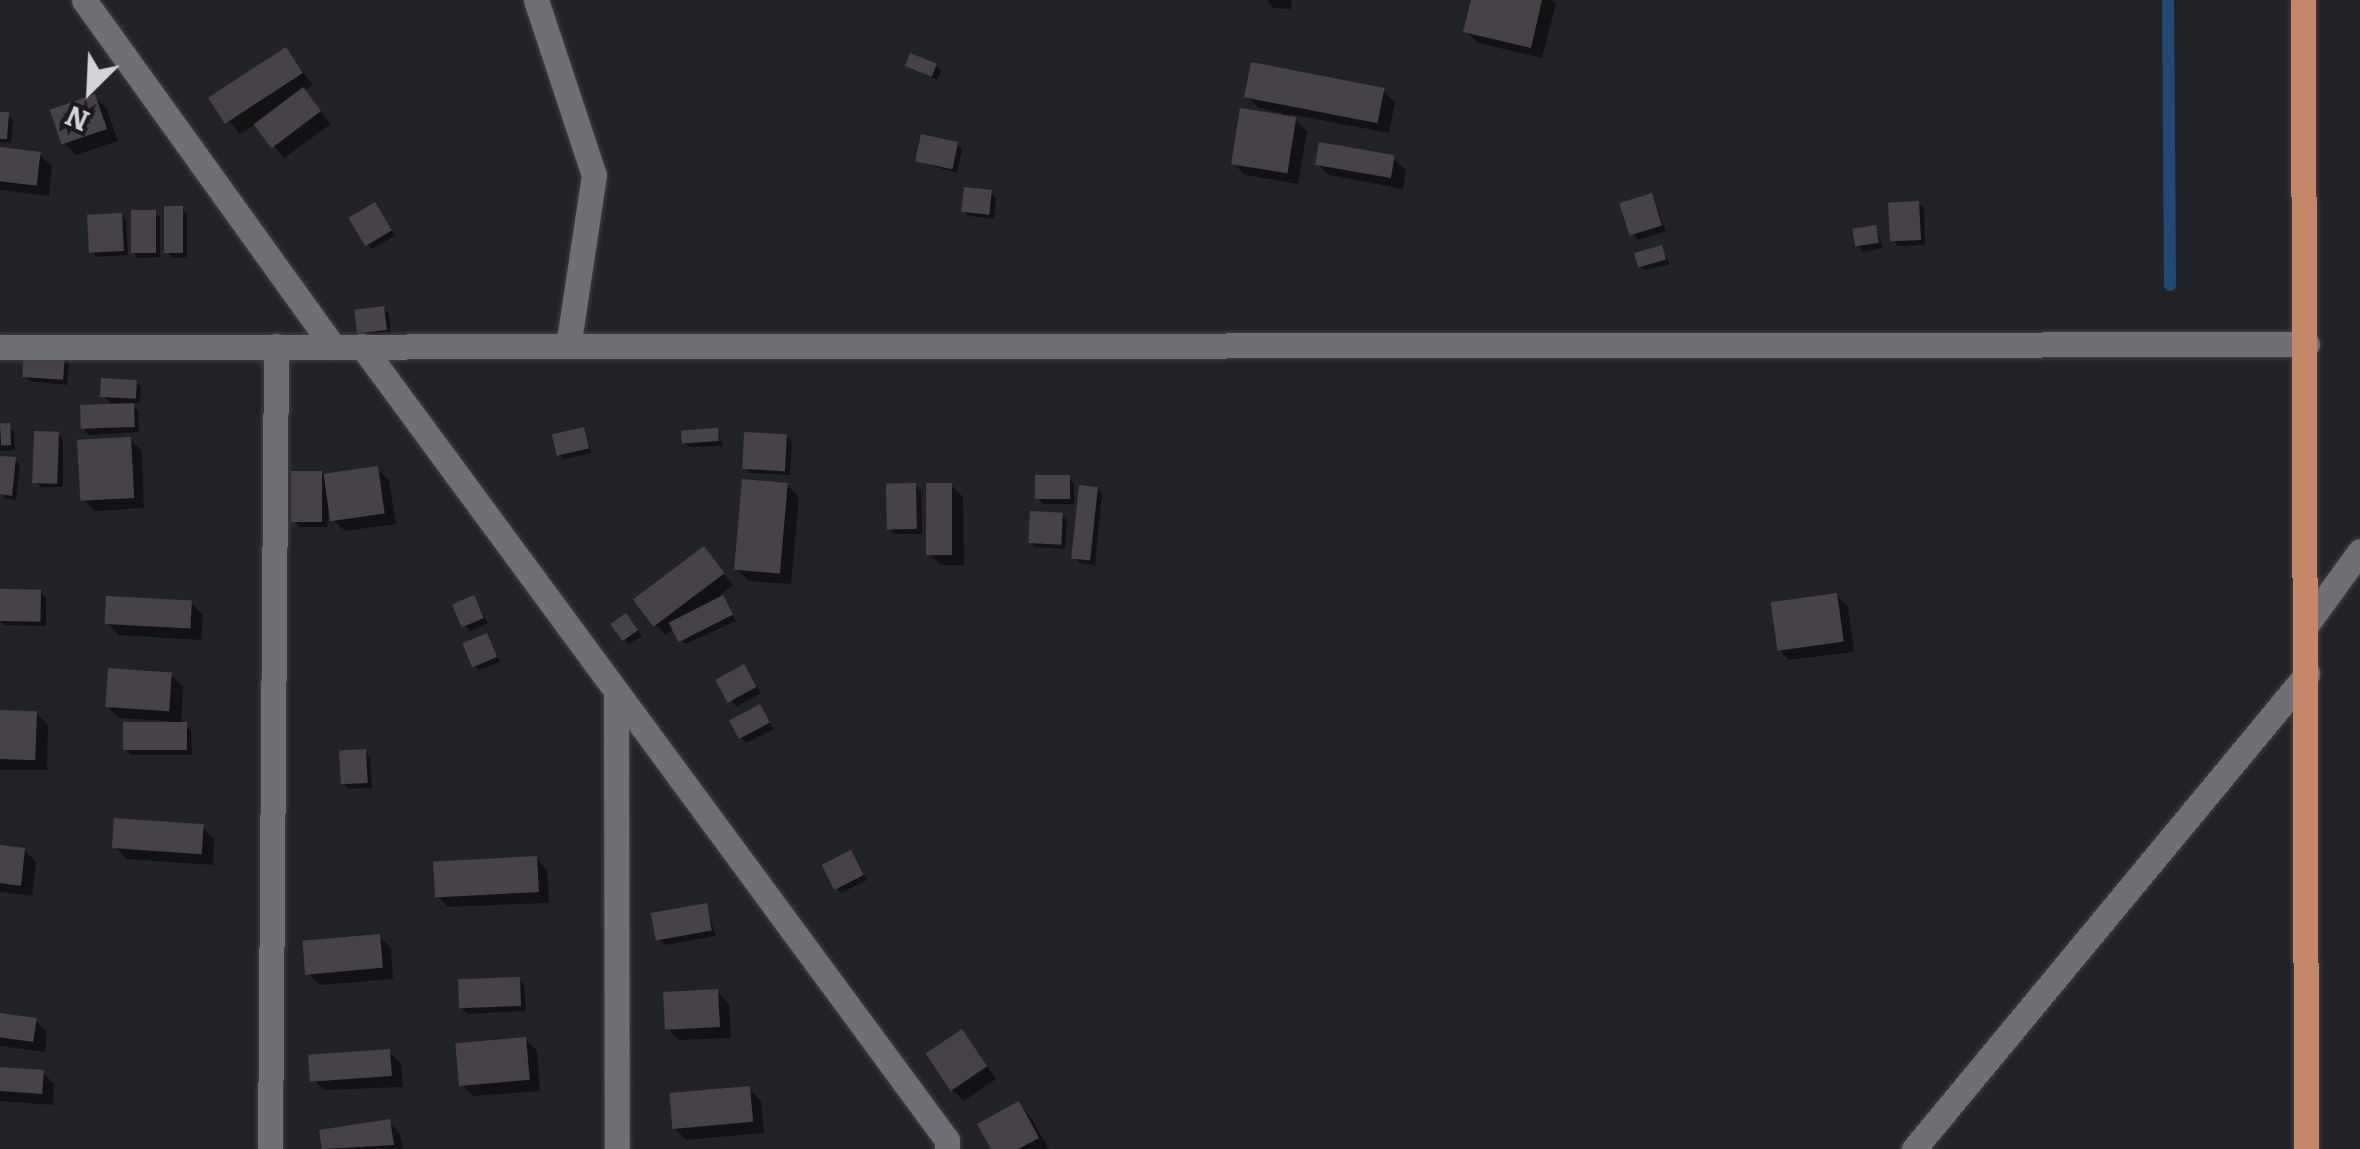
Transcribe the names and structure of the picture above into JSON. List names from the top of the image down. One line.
{"north":"bottom left"}
